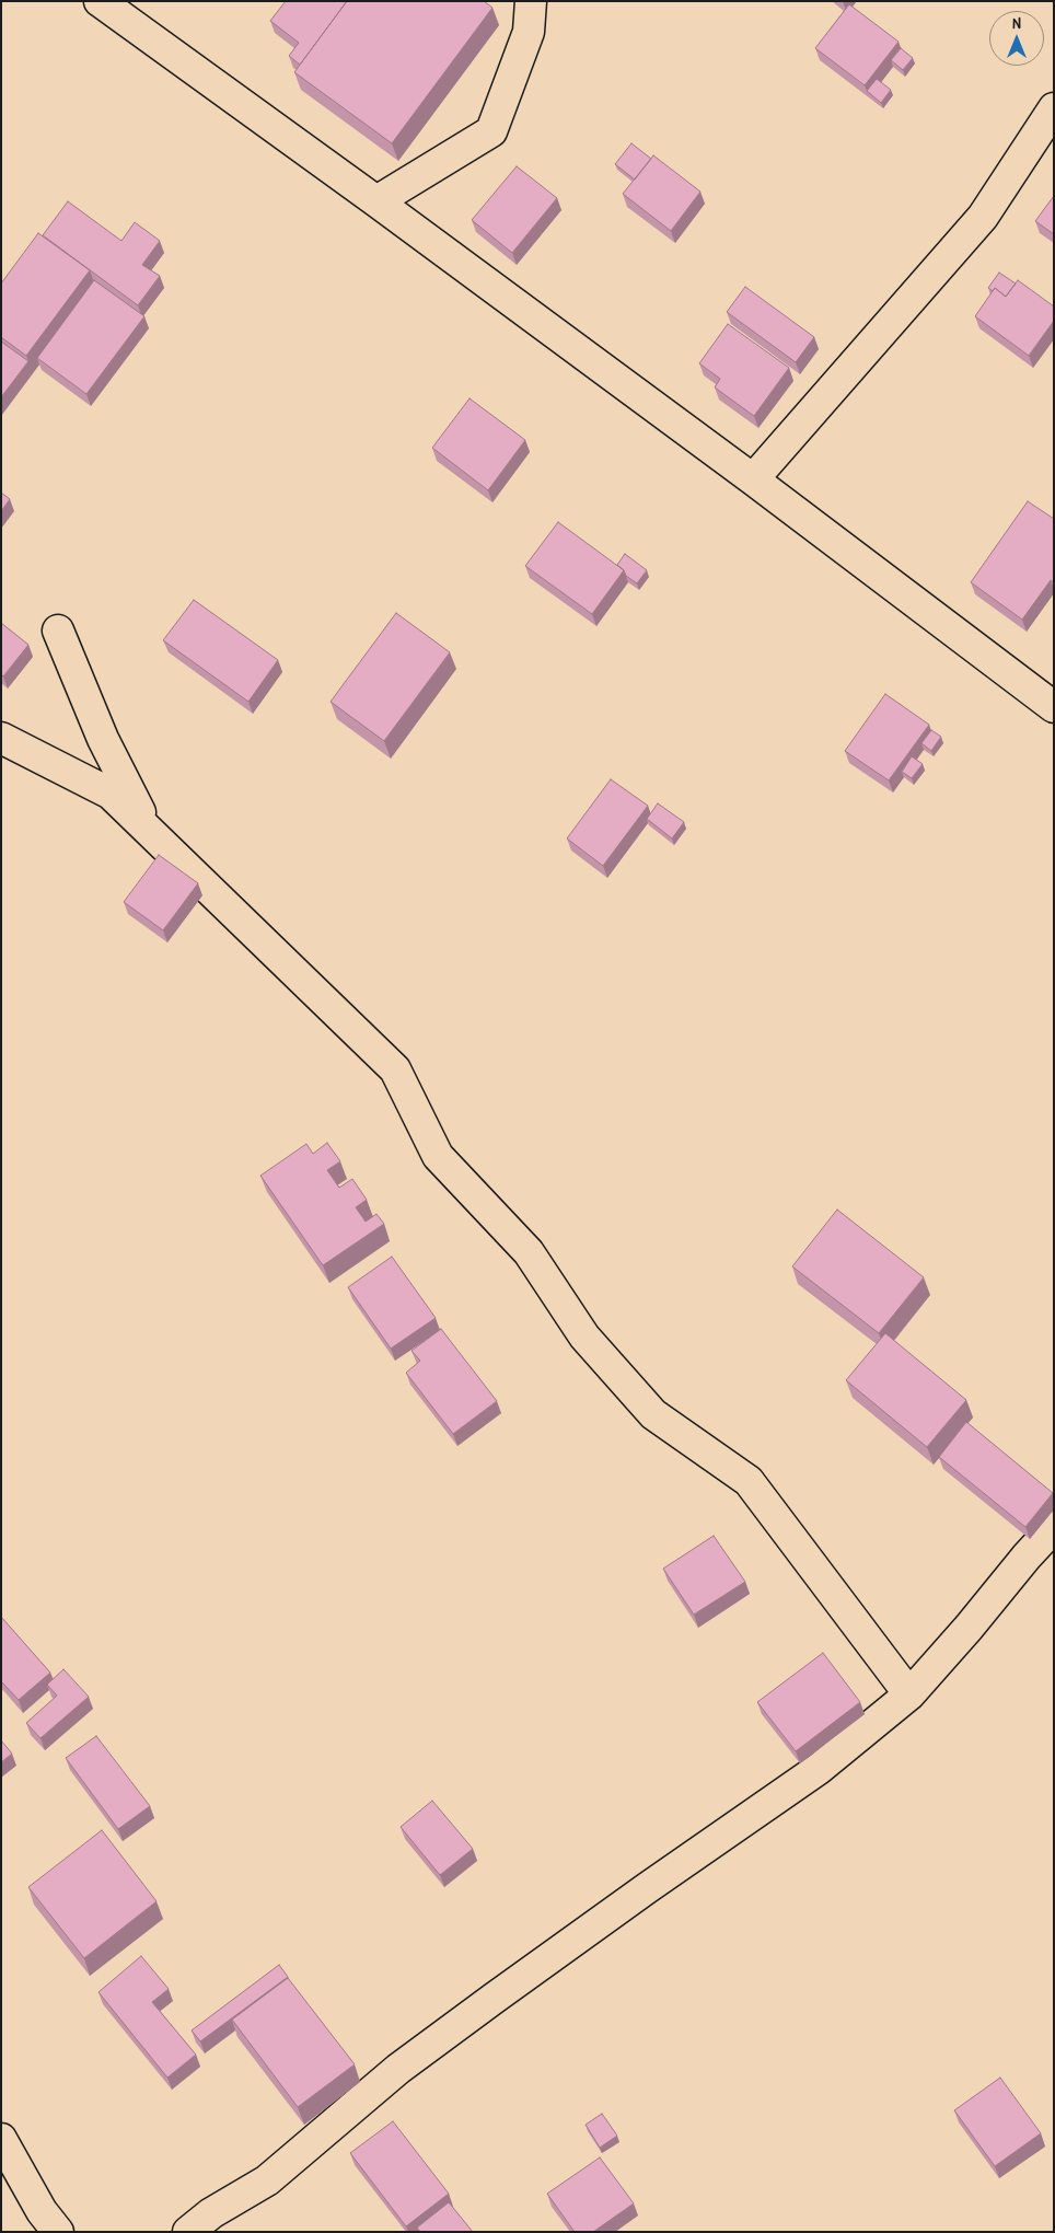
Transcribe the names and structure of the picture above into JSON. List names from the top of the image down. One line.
{"north":"top"}
